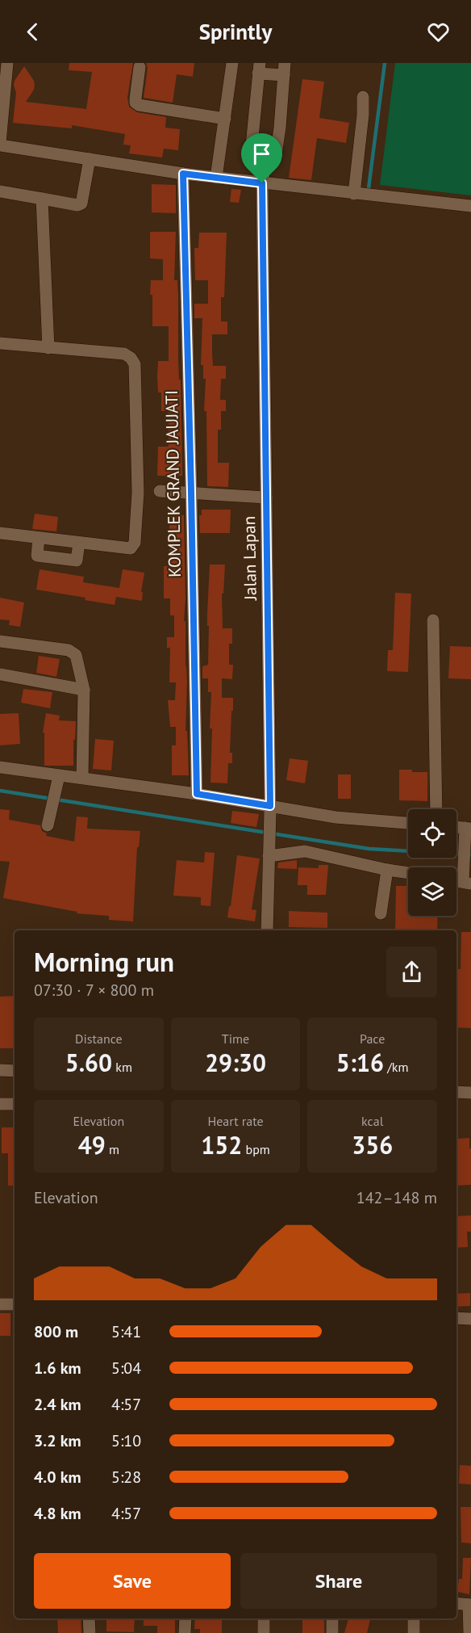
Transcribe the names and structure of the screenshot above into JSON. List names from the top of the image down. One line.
{"streets":{"street":["KOMPLEK GRAND JAUJATI","Jalan Lapan"]},"page":{"header":"Sprintly","heading":["Morning run","07:30 · 7 × 800 m"],"stats":[["Distance","5.60 km"],["Time","29:30"],["Pace","5:16 /km"],["Elevation","49 m"],["Heart rate","152 bpm"],["kcal","356"]],"chart":["Elevation","142–148 m"],"list":[{"name":"800 m","note":"5:41"},{"name":"1.6 km","note":"5:04"},{"name":"2.4 km","note":"4:57"},{"name":"3.2 km","note":"5:10"},{"name":"4.0 km","note":"5:28"},{"name":"4.8 km","note":"4:57"}],"buttons":["Save","Share"]}}
